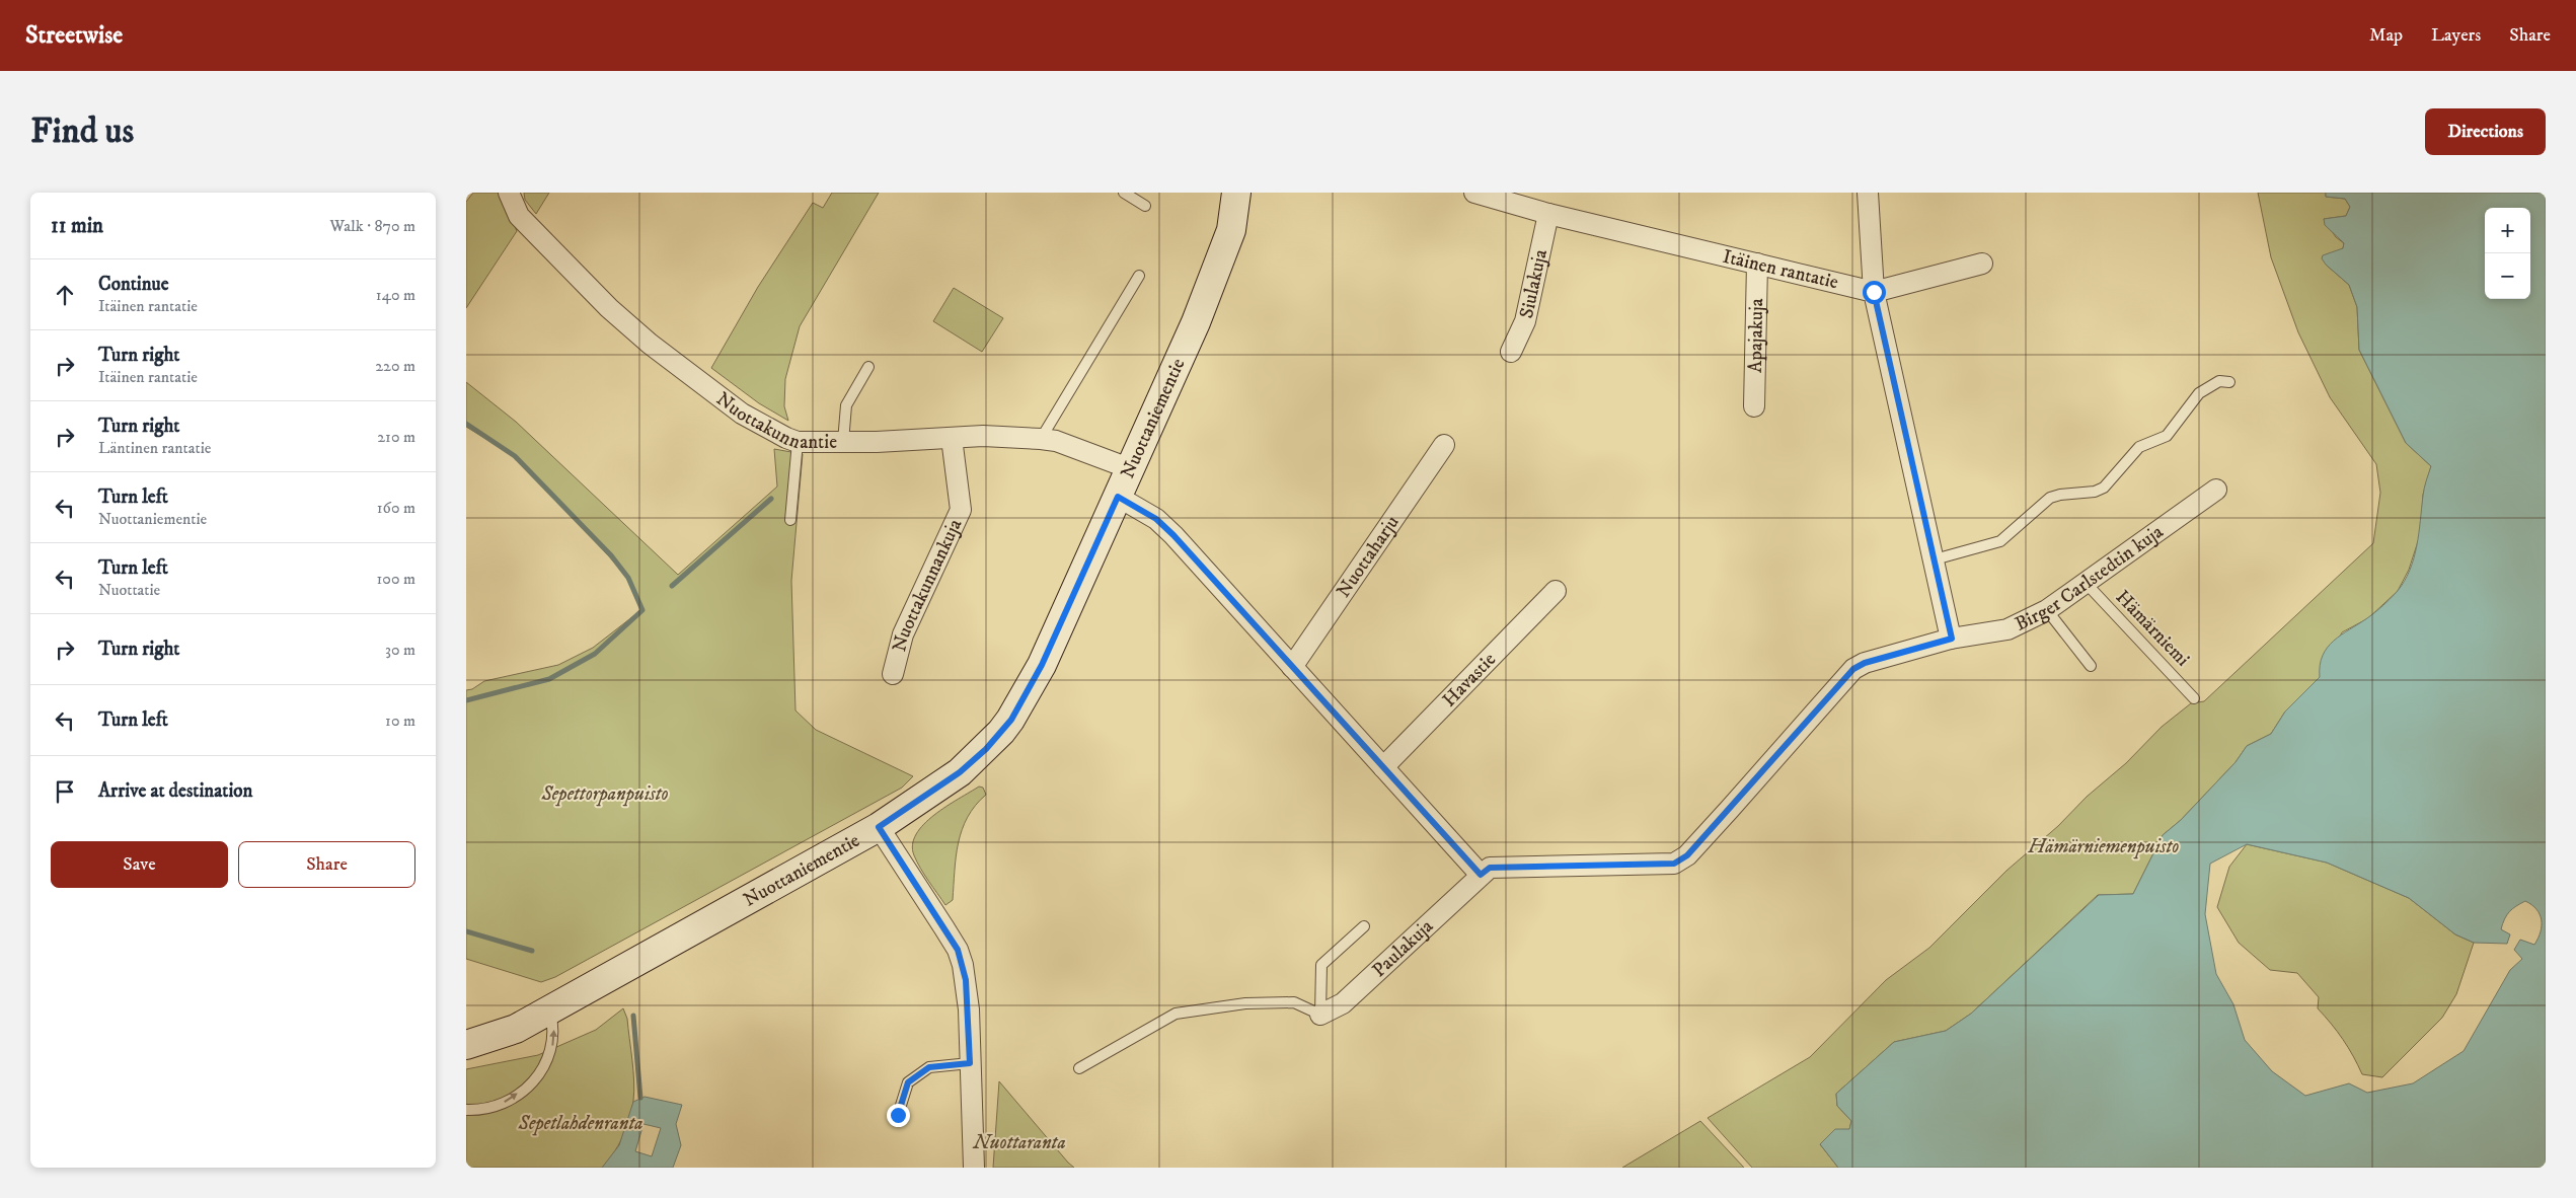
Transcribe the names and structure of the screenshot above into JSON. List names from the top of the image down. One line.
{"streets":{"main road":["Nuottaniementie"],"street":["Itäinen rantatie","Siulakuja","Apajakuja","Nuottakunnantie","Nuottaharju","Birger Carlstedtin kuja","Nuottakunnankuja","Havastie","Paulakuja"],"lane":["Hämärniemi"]},"crossings":[["Itäinen rantatie","Siulakuja"],["Itäinen rantatie","Apajakuja"],["Nuottakunnantie","Nuottaniementie"],["Nuottakunnantie","Nuottakunnankuja"],["Birger Carlstedtin kuja","Hämärniemi"]],"parks":["Sepettorpanpuisto","Hämärniemenpuisto","Sepetlahdenranta","Nuottaranta"],"page":{"header":"Streetwise","nav":["Map","Layers","Share"],"buttons":["Directions",["Save","Share"]],"title":"Find us","heading":["11 min","Walk · 870 m"],"map_buttons":["+","−"],"list":[["Continue","Itäinen rantatie","140 m"],["Turn right","Itäinen rantatie","220 m"],["Turn right","Läntinen rantatie","210 m"],["Turn left","Nuottaniementie","160 m"],["Turn left","Nuottatie","100 m"],["Turn right","30 m"],["Turn left","10 m"],"Arrive at destination"]}}
